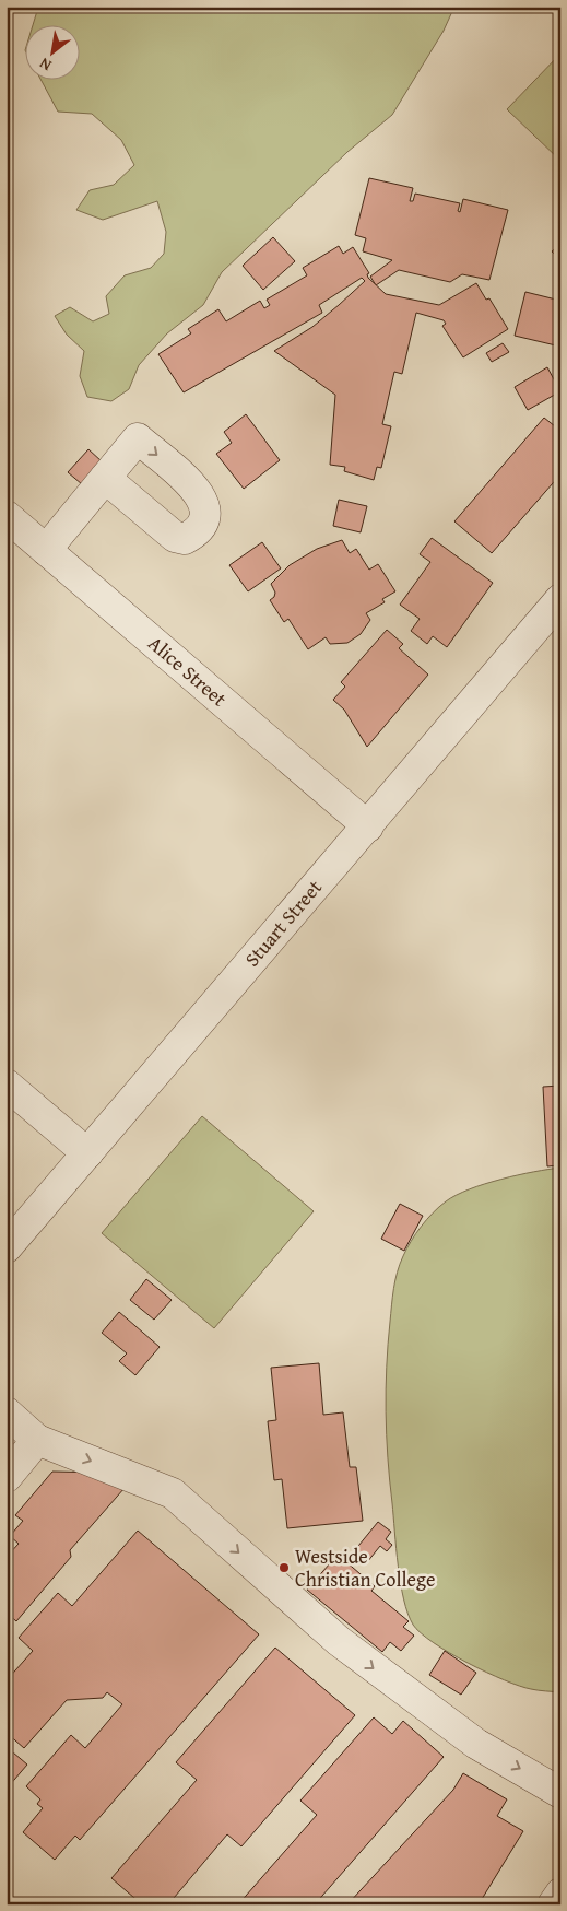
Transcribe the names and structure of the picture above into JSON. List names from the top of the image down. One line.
{"streets":{"street":["Alice Street","Stuart Street"]},"crossings":[["Alice Street","Stuart Street"]],"places":["Westside Christian College"],"north":"bottom left"}
